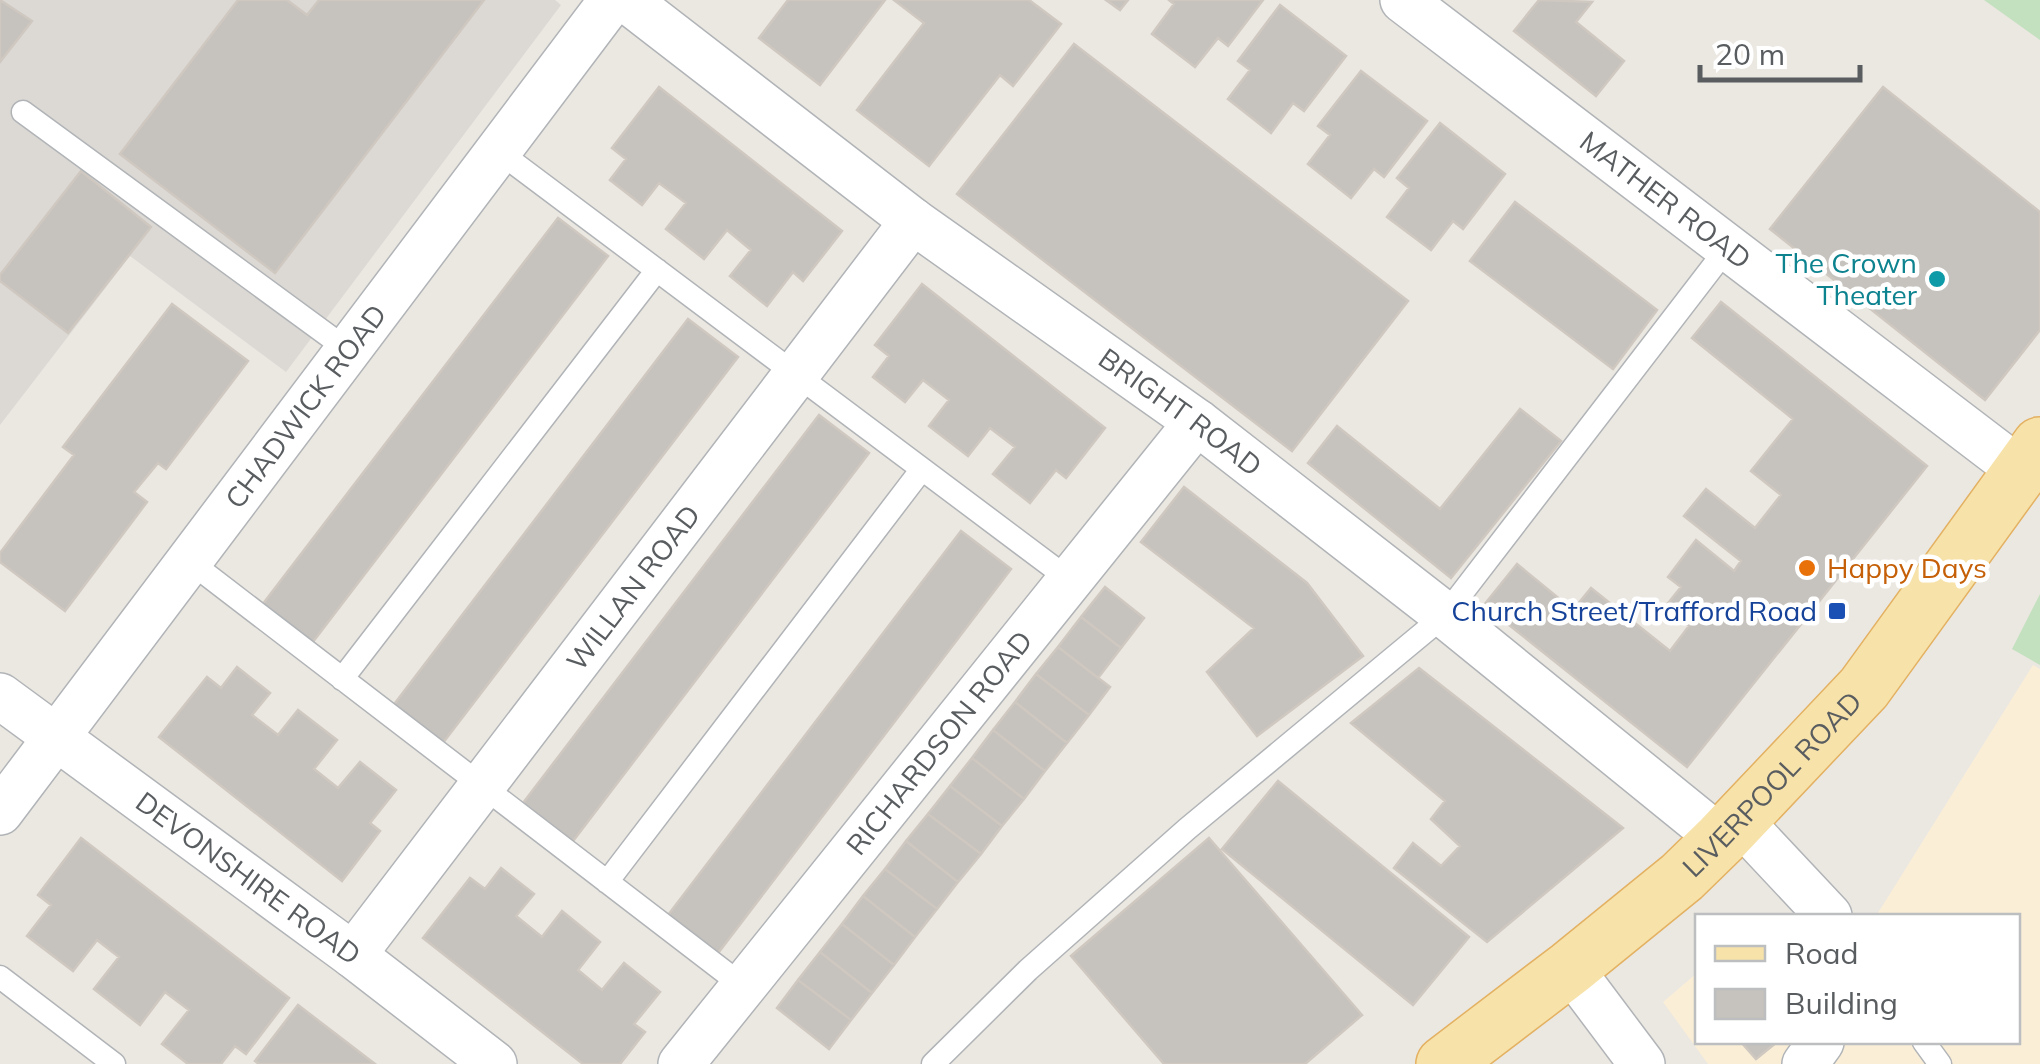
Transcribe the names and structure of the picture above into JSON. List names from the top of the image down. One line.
{"streets":{"main road":["LIVERPOOL ROAD"],"street":["MATHER ROAD","CHADWICK ROAD","BRIGHT ROAD","WILLAN ROAD","RICHARDSON ROAD","DEVONSHIRE ROAD"]},"crossings":[["MATHER ROAD","LIVERPOOL ROAD"],["CHADWICK ROAD","DEVONSHIRE ROAD"],["BRIGHT ROAD","WILLAN ROAD"],["BRIGHT ROAD","RICHARDSON ROAD"],["BRIGHT ROAD","LIVERPOOL ROAD"],["WILLAN ROAD","DEVONSHIRE ROAD"]],"places":{"other":["The Crown Theater","Happy Days"],"transit":["Church Street/Trafford Road"]},"legend":["Road","Building"],"scale_bar":"20 m"}
